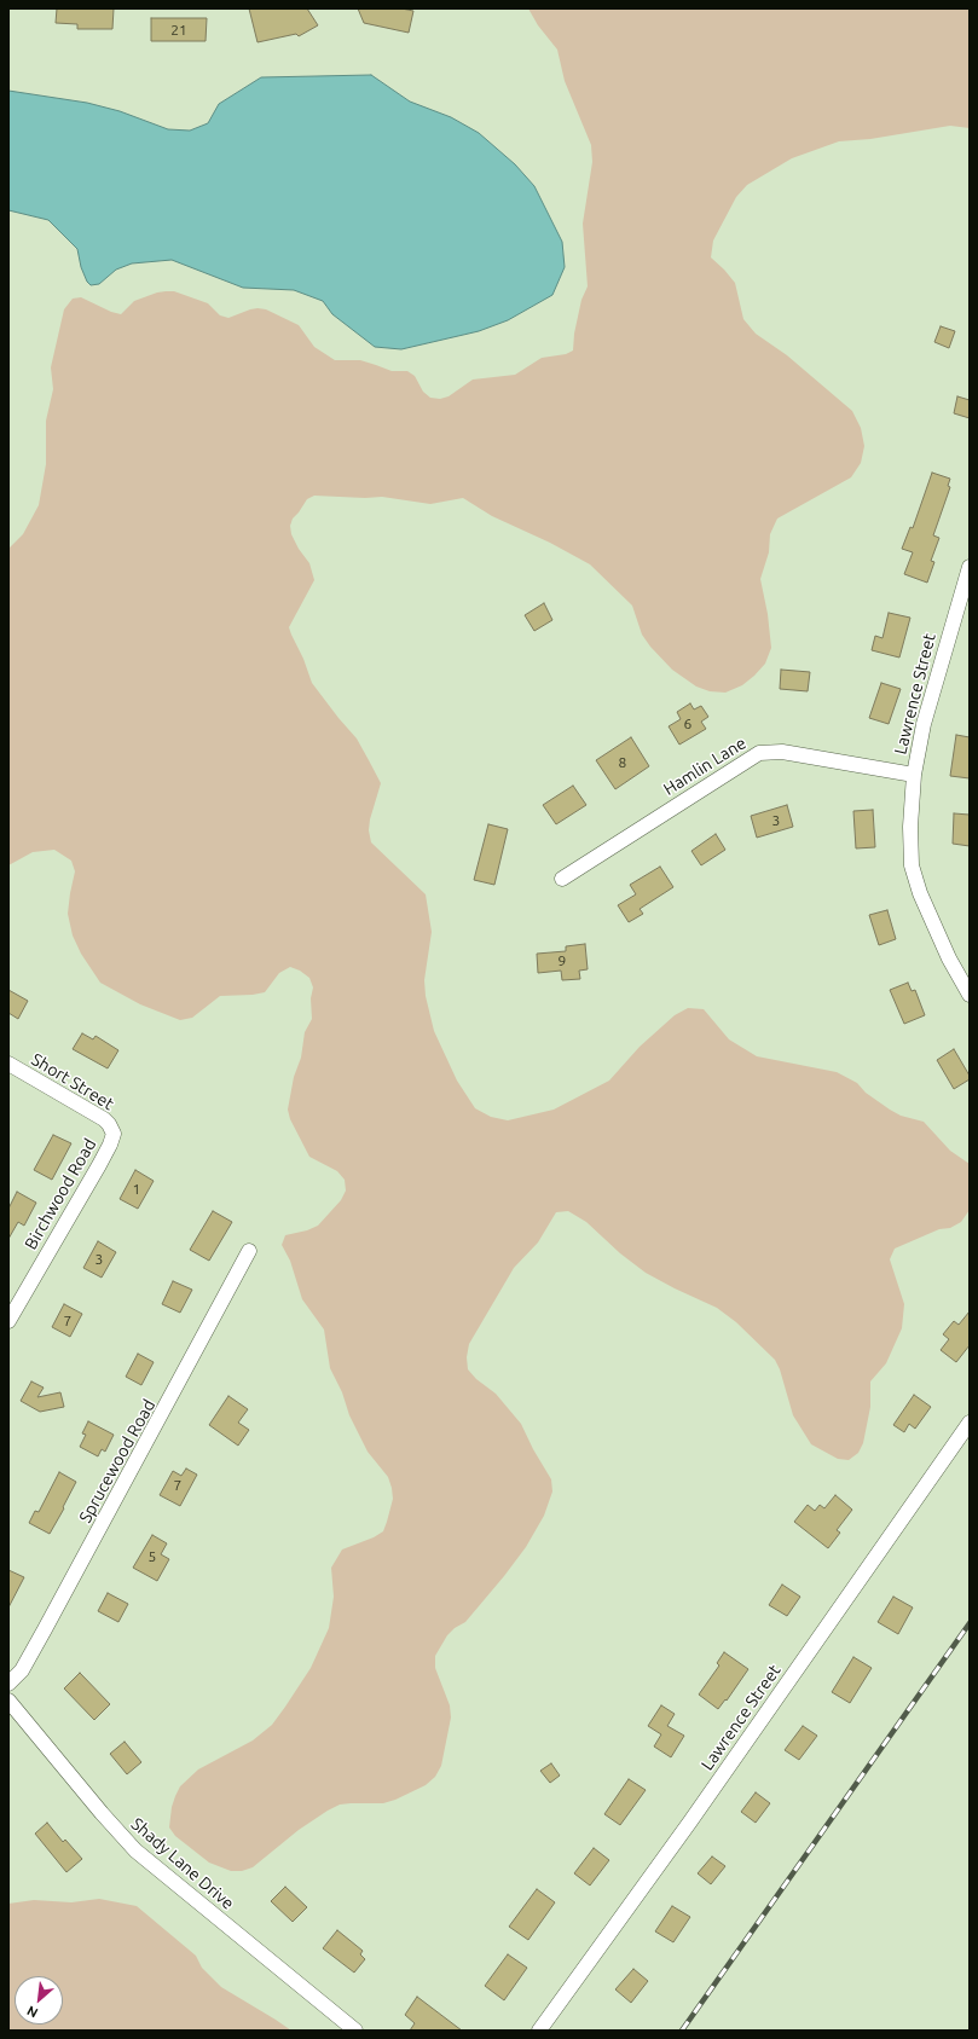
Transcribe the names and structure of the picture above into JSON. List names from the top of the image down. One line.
{"streets":{"street":["Lawrence Street","Hamlin Lane","Short Street","Birchwood Road","Sprucewood Road","Shady Lane Drive"]},"crossings":[["Lawrence Street","Hamlin Lane"],["Short Street","Birchwood Road"]],"house_numbers":["21","6","8","3","9","1","3","7","7","5"],"north":"bottom left"}
